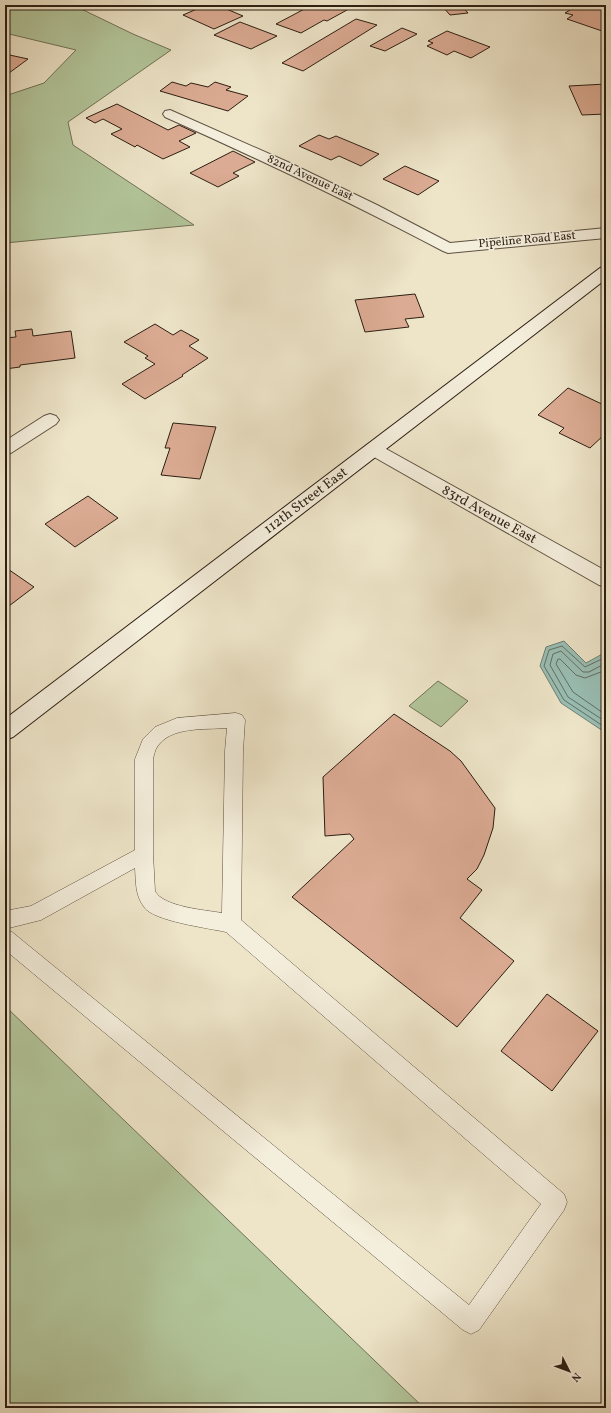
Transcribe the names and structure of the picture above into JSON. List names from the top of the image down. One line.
{"streets":{"street":["82nd Avenue East","Pipeline Road East","112th Street East","83rd Avenue East"]},"crossings":[["82nd Avenue East","Pipeline Road East"],["112th Street East","83rd Avenue East"]],"north":"bottom right"}
